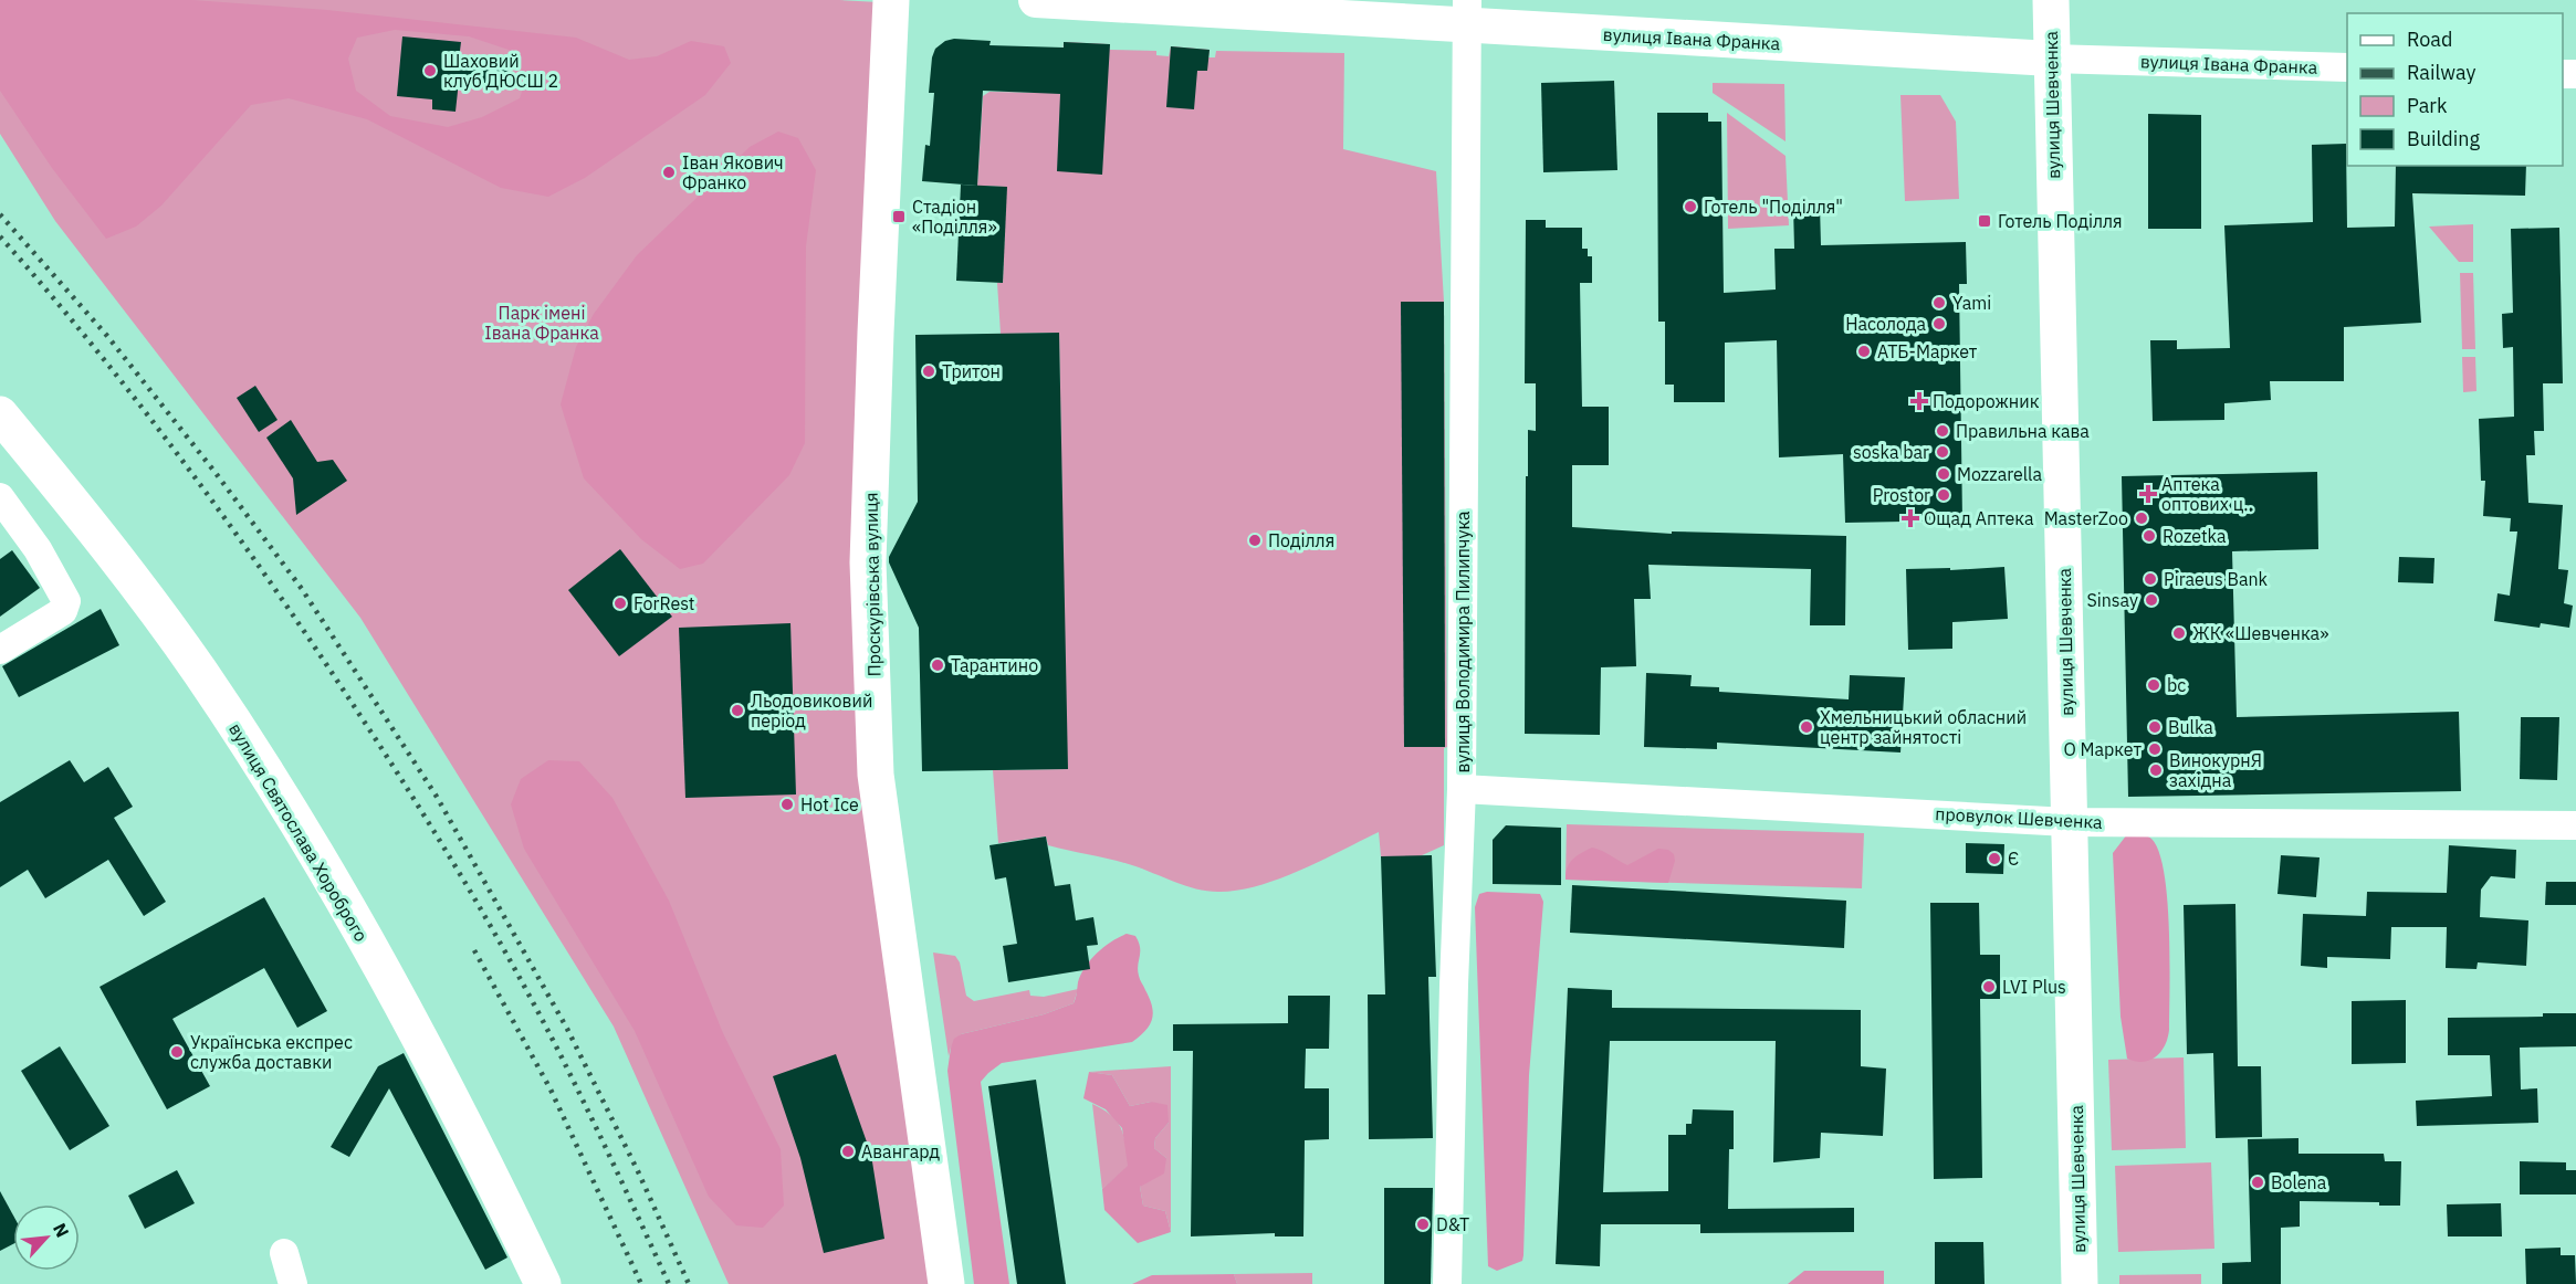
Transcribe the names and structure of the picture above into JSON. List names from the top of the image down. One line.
{"streets":{"main road":["вулиця Шевченка","Проскурівська вулиця","вулиця Святослава Хороброго"],"street":["вулиця Івана Франка","вулиця Володимира Пилипчука","провулок Шевченка"]},"crossings":[["вулиця Івана Франка","вулиця Шевченка"],["вулиця Івана Франка","вулиця Володимира Пилипчука"],["вулиця Шевченка","провулок Шевченка"],["вулиця Володимира Пилипчука","провулок Шевченка"]],"parks":["Парк імені Івана Франка"],"places":{"other":["Шаховий клуб ДЮСШ 2","Іван Якович Франко","Готель \"Поділля\"","Yami","Насолода","АТБ-Маркет","Тритон","Правильна кава","soska bar","Mozzarella","Prostor","MasterZoo","Rozetka","Поділля","Piraeus Bank","Sinsay","ForRest","ЖК «Шевченка»","Тарантино","bc","Льодовиковий період","Хмельницький обласний центр зайнятості","Bulka","О Маркет","ВинокурнЯ західна","Hot Ice","Є","LVI Plus","Українська експрес служба доставки","Авангард","Bolena","D&T"],"transit":["Стадіон «Поділля»","Готель Поділля"],"health":["Подорожник","Аптека оптових ц‥","Ощад Аптека"]},"legend":["Road","Railway","Park","Building"],"north":"top right"}
